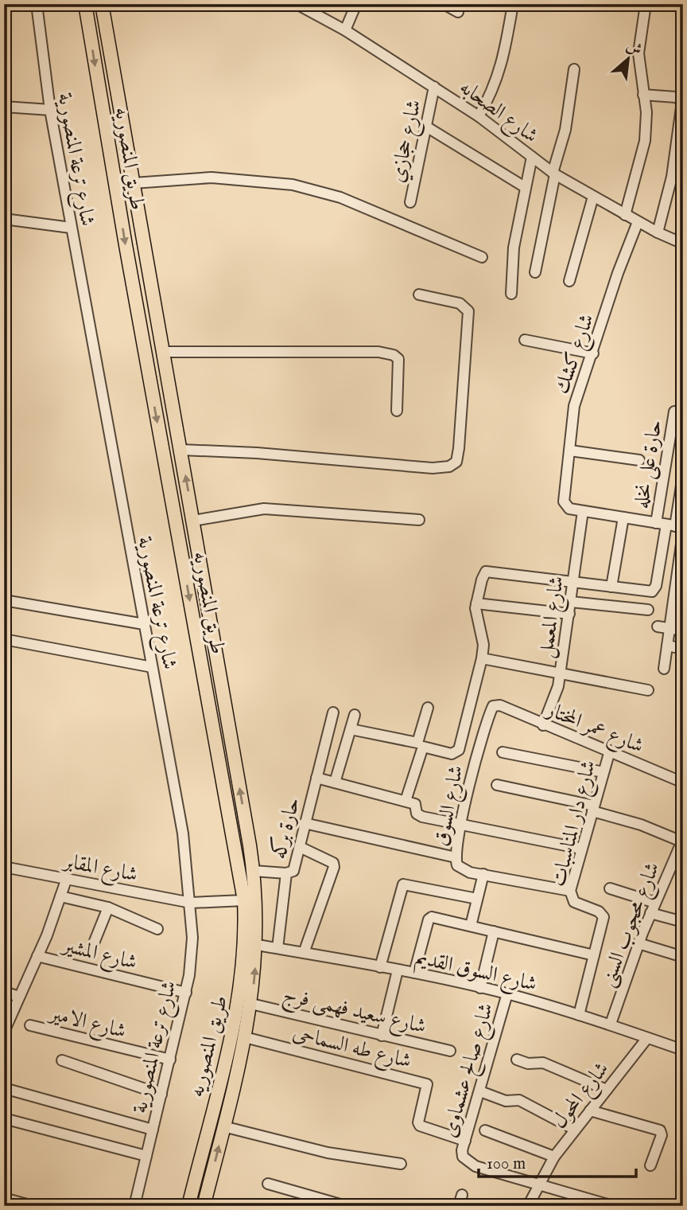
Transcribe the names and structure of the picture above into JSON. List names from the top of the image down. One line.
{"streets":{"main road":["طريق المنصوريه"],"street":["شارع الصحابه","شارع حجازي","شارع ترعة المنصورية","شارع كشك","حارة على نخله","شارع المعمل","شارع عمر المختار","شارع السوق","شارع دار المناسبات","حارة بركه","شارع المقابر","شارع محجوب السنى","شارع المشير","شارع السوق القديم","شارع سعيد فهمى فرج","شارع الامير","شارع طه السماحى","شارع صالح عشماوى","شارع المحول"]},"crossings":[["شارع الصحابه","شارع حجازي"],["شارع الصحابه","شارع كشك"],["طريق المنصوريه","شارع المقابر"],["طريق المنصوريه","شارع السوق القديم"],["طريق المنصوريه","شارع سعيد فهمى فرج"],["طريق المنصوريه","شارع طه السماحى"],["شارع ترعة المنصورية","شارع المقابر"],["شارع ترعة المنصورية","شارع المشير"],["شارع ترعة المنصورية","شارع الامير"],["شارع كشك","شارع المعمل"],["شارع المعمل","شارع عمر المختار"],["شارع عمر المختار","شارع السوق"],["شارع عمر المختار","شارع دار المناسبات"],["شارع السوق","شارع دار المناسبات"],["شارع دار المناسبات","شارع السوق القديم"],["حارة بركه","شارع السوق القديم"],["شارع محجوب السنى","شارع السوق القديم"],["شارع السوق القديم","شارع صالح عشماوى"],["شارع السوق القديم","شارع المحول"],["شارع طه السماحى","شارع صالح عشماوى"],["شارع صالح عشماوى","شارع المحول"]],"scale_bar":"100 m","north":"top right"}
